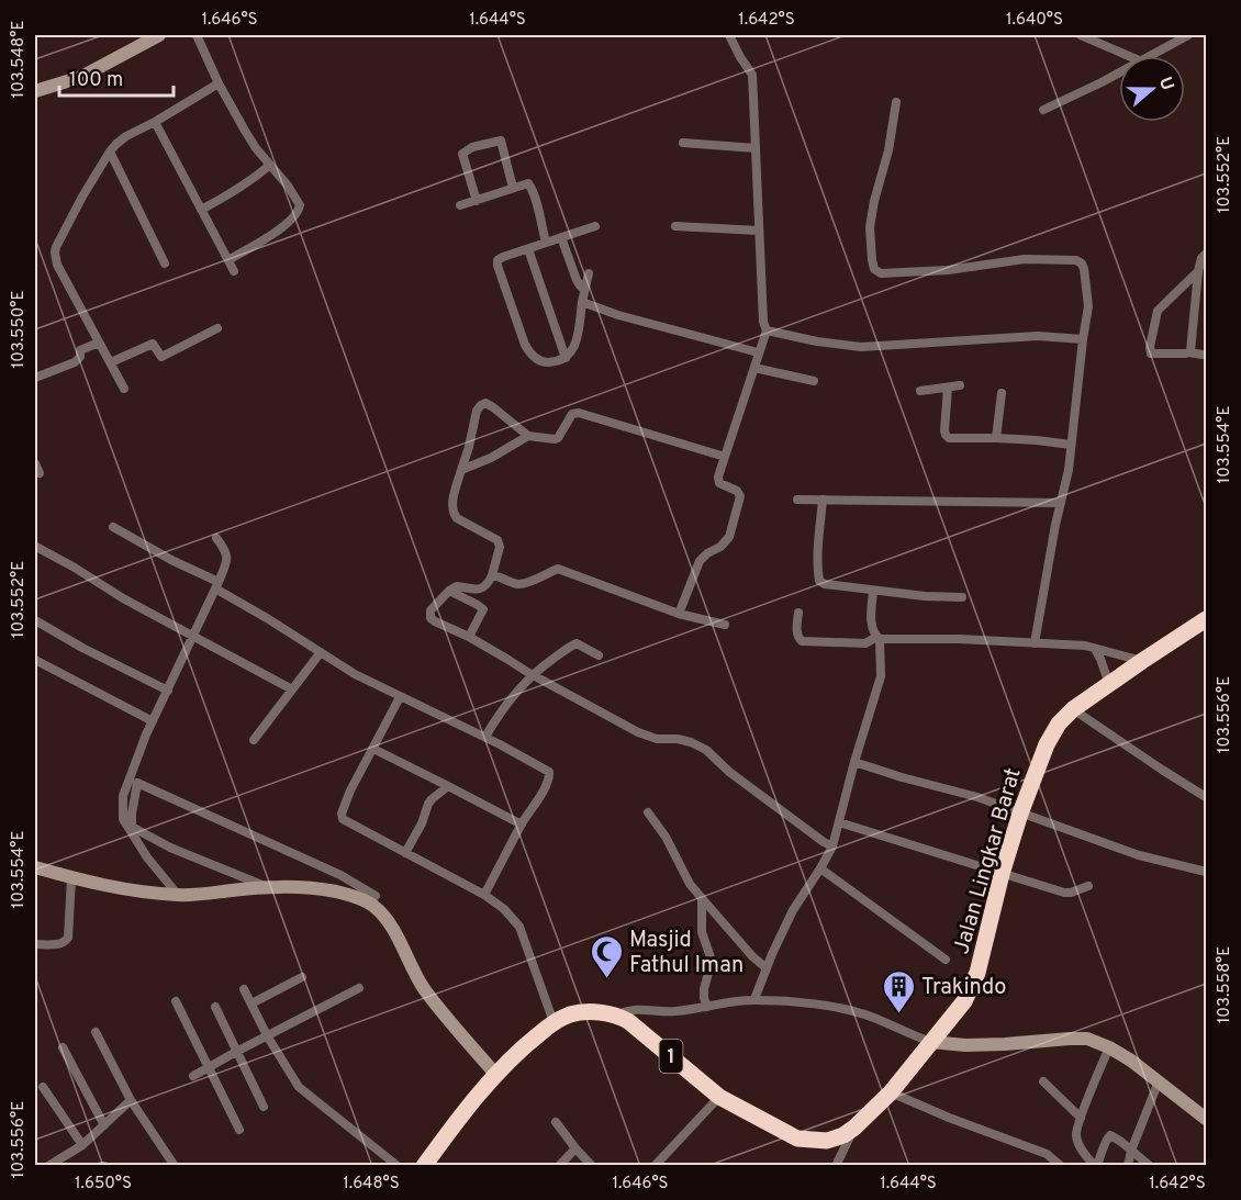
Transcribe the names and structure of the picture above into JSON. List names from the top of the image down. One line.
{"streets":{"highway":["Jalan Lingkar Barat","1"]},"places":{"mosque":["Masjid Fathul Iman"],"building":["Trakindo"]},"scale_bar":"100 m","north":"right","coordinates":["1.646°S","1.644°S","1.642°S","1.640°S","103.548°E","103.552°E","103.550°E","103.554°E","103.556°E","103.558°E","1.650°S","1.648°S"]}
